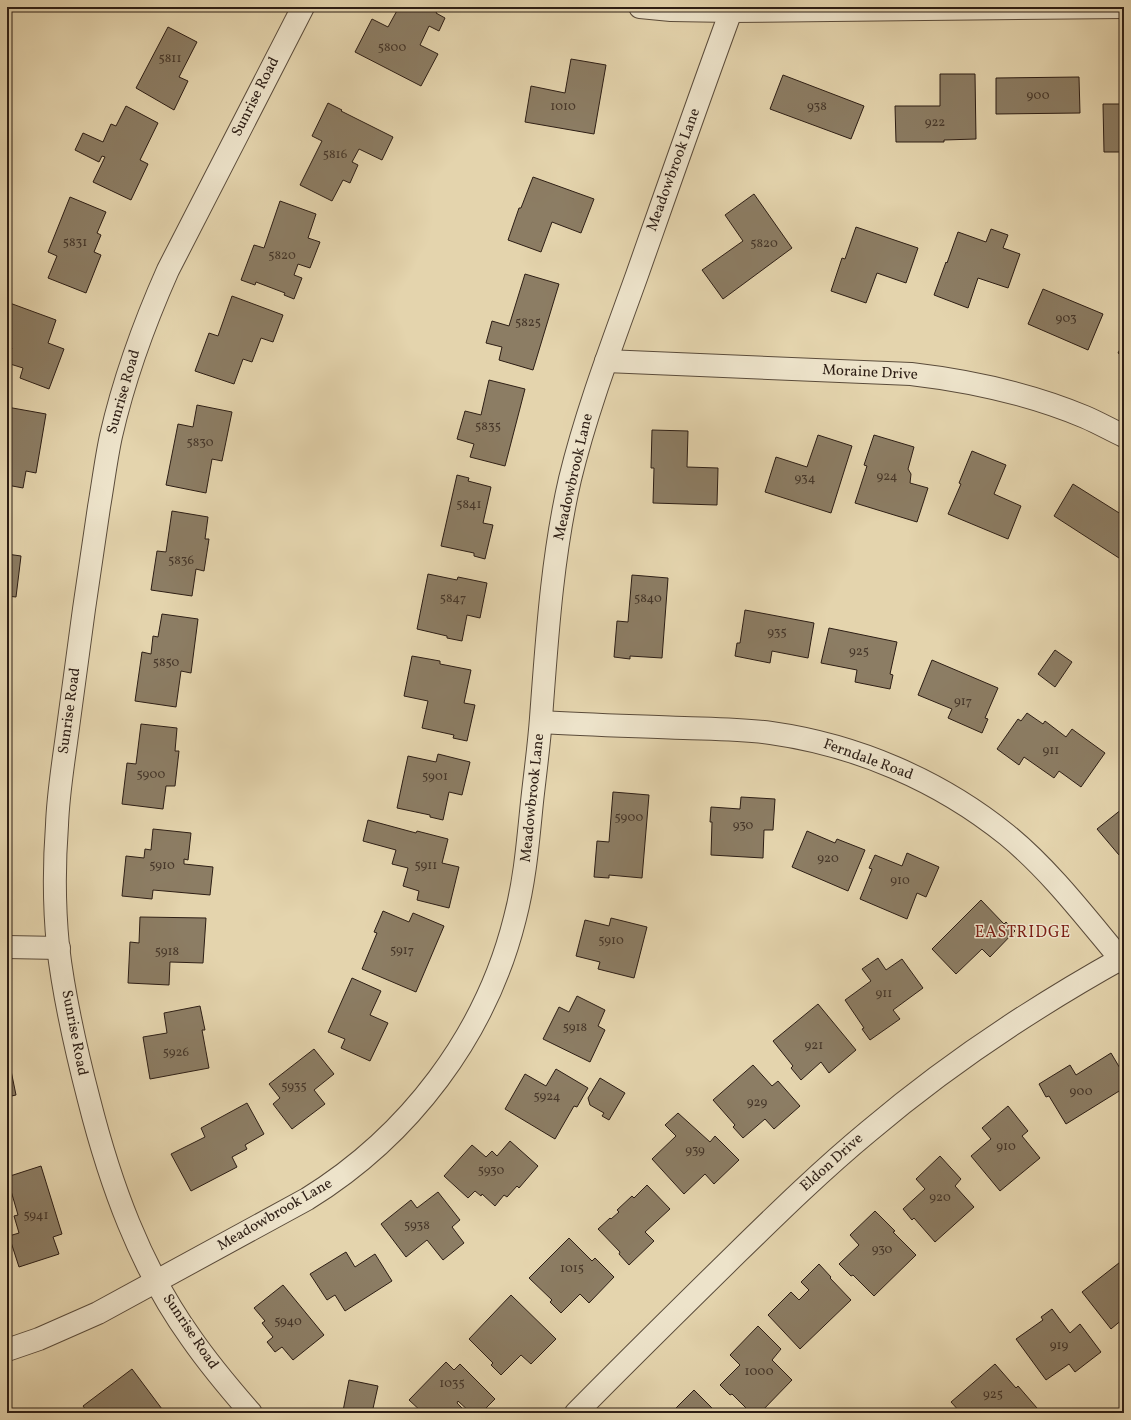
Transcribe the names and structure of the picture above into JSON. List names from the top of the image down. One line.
{"streets":{"street":["Sunrise Road","Meadowbrook Lane","Moraine Drive","Ferndale Road","Eldon Drive"]},"crossings":[["Sunrise Road","Meadowbrook Lane"],["Meadowbrook Lane","Moraine Drive"],["Meadowbrook Lane","Ferndale Road"],["Ferndale Road","Eldon Drive"]],"districts":["EASTRIDGE"],"house_numbers":["5800","5811","900","1010","938","922","5816","5831","5820","5820","903","5825","5835","5830","924","934","5841","5836","5847","5840","935","925","5850","917","911","5900","5901","5900","930","920","5910","5911","910","5910","5917","5918","911","5918","921","5926","5935","900","5924","929","910","939","5930","920","5941","5938","930","1015","5940","919","1000","1035","925"]}
